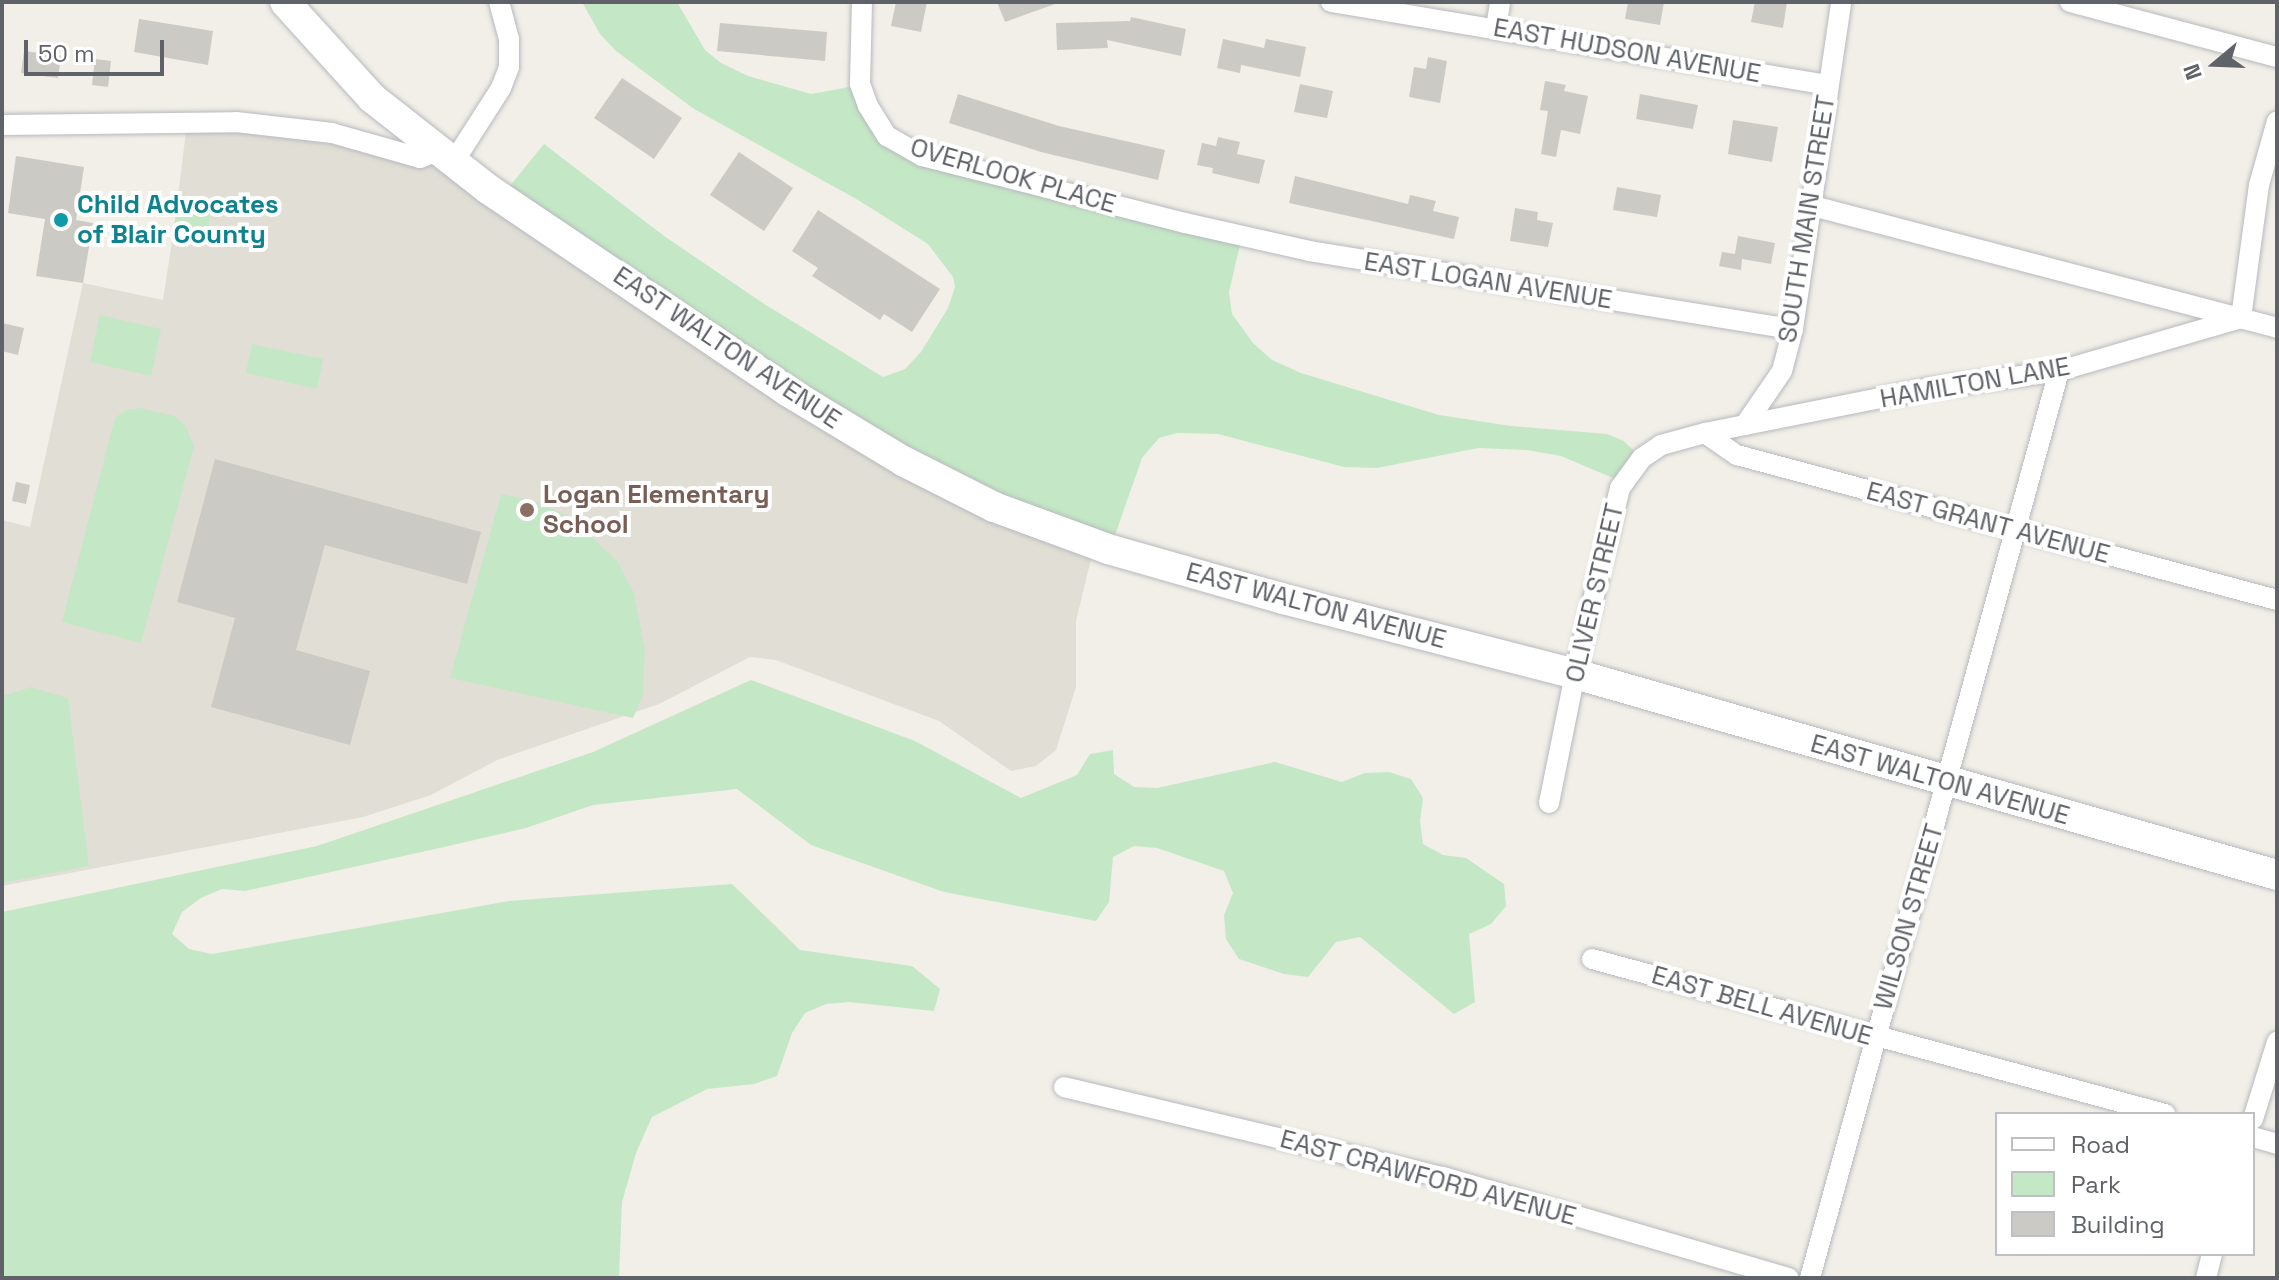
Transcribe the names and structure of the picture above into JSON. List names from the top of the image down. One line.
{"streets":{"main road":["EAST WALTON AVENUE"],"street":["EAST HUDSON AVENUE","OVERLOOK PLACE","SOUTH MAIN STREET","EAST LOGAN AVENUE","HAMILTON LANE","EAST GRANT AVENUE","OLIVER STREET","WILSON STREET","EAST BELL AVENUE","EAST CRAWFORD AVENUE"]},"crossings":[["EAST HUDSON AVENUE","SOUTH MAIN STREET"],["OVERLOOK PLACE","EAST LOGAN AVENUE"],["SOUTH MAIN STREET","EAST LOGAN AVENUE"],["SOUTH MAIN STREET","HAMILTON LANE"],["EAST WALTON AVENUE","OLIVER STREET"],["EAST WALTON AVENUE","WILSON STREET"],["HAMILTON LANE","EAST GRANT AVENUE"],["HAMILTON LANE","OLIVER STREET"],["HAMILTON LANE","WILSON STREET"],["EAST GRANT AVENUE","OLIVER STREET"],["EAST GRANT AVENUE","WILSON STREET"],["WILSON STREET","EAST BELL AVENUE"]],"places":["Child Advocates of Blair County","Logan Elementary School"],"legend":["Road","Park","Building"],"scale_bar":"50 m","north":"left"}
